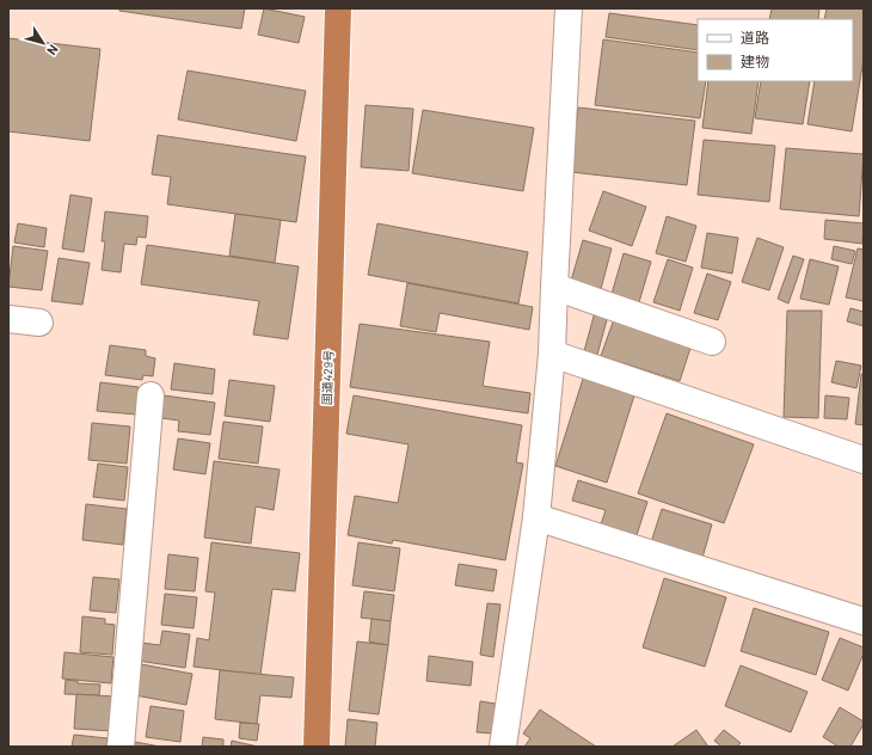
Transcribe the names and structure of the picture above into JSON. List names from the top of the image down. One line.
{"streets":{"highway":["国道429号"]},"legend":["道路","建物"],"north":"bottom right"}
